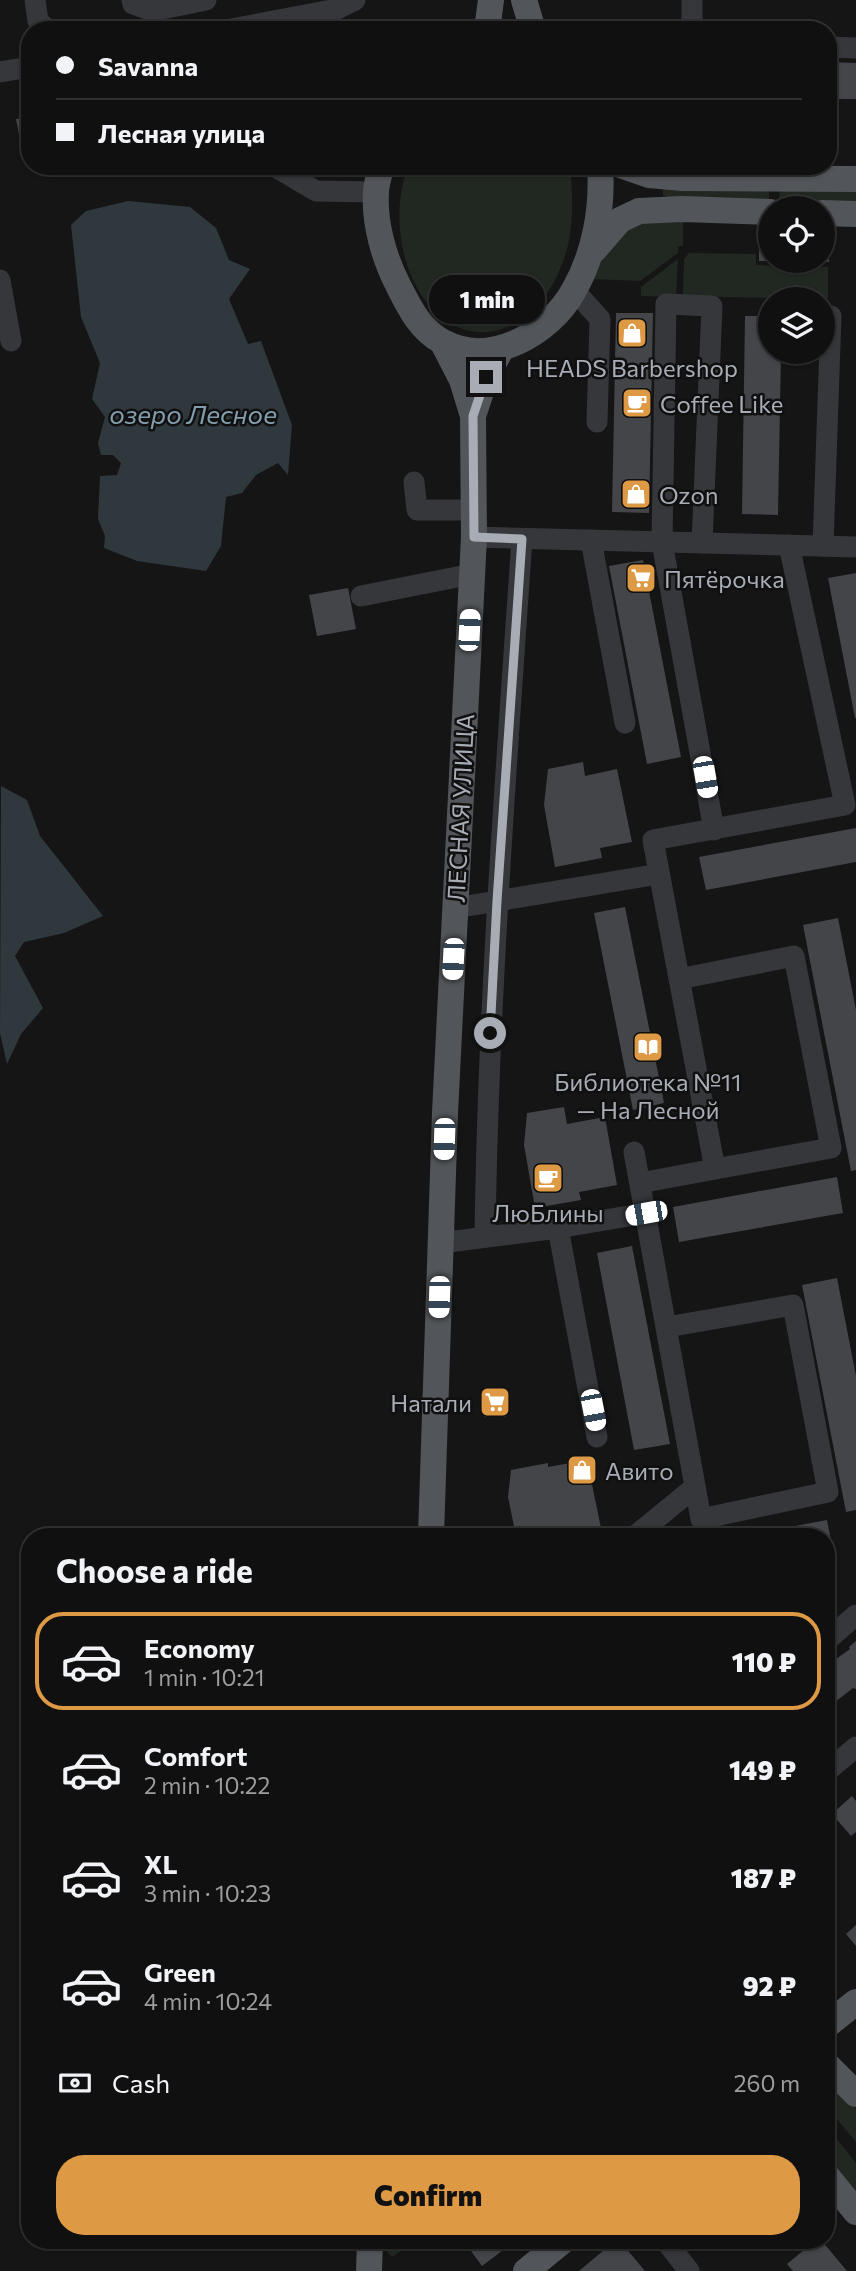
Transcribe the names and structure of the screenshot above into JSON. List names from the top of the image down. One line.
{"streets":{"main road":["ЛЕСНАЯ УЛИЦА"]},"water":["озеро Лесное"],"places":{"shop":["HEADS Barbershop","Ozon","Авито"],"cafe":["Coffee Like","ЛюБлины"],"supermarket":["Пятёрочка","Натали"],"library":["Библиотека №11 — На Лесной"]},"page":{"banner":["Savanna","Лесная улица"],"bubble":"1 min","heading":"Choose a ride","list":[{"name":"Economy","note":"1 min · 10:21","value":"110 ₽"},{"name":"Comfort","note":"2 min · 10:22","value":"149 ₽"},{"name":"XL","note":"3 min · 10:23","value":"187 ₽"},{"name":"Green","note":"4 min · 10:24","value":"92 ₽"}],"pay":["Cash","260 m"],"buttons":"Confirm"}}
